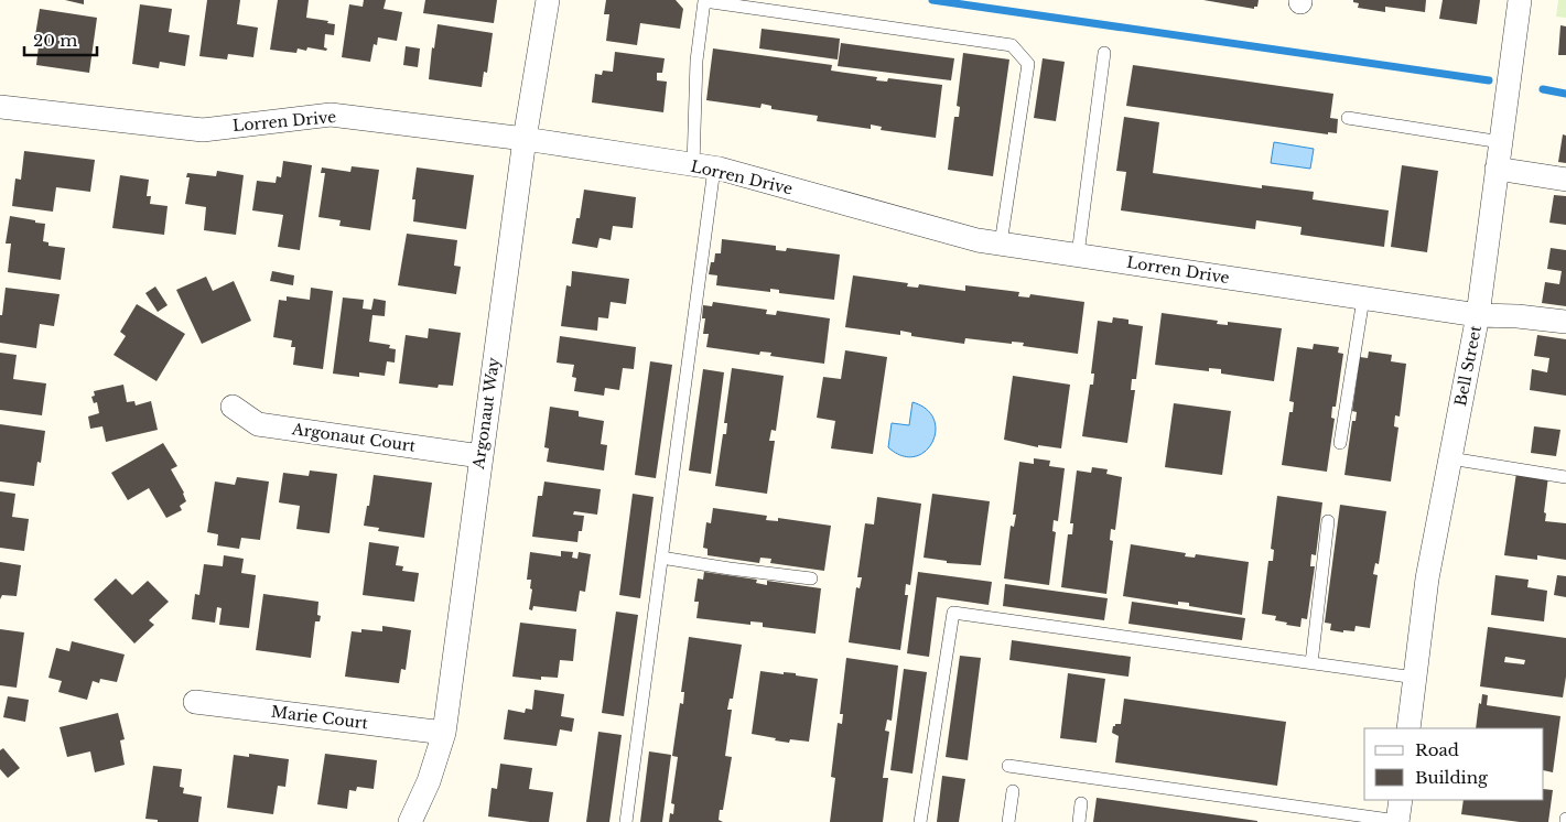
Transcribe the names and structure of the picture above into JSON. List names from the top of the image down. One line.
{"streets":{"street":["Lorren Drive","Bell Street","Argonaut Way","Argonaut Court","Marie Court"]},"crossings":[["Lorren Drive","Bell Street"],["Lorren Drive","Argonaut Way"],["Argonaut Way","Argonaut Court"],["Argonaut Way","Marie Court"]],"legend":["Road","Building"],"scale_bar":"20 m"}
